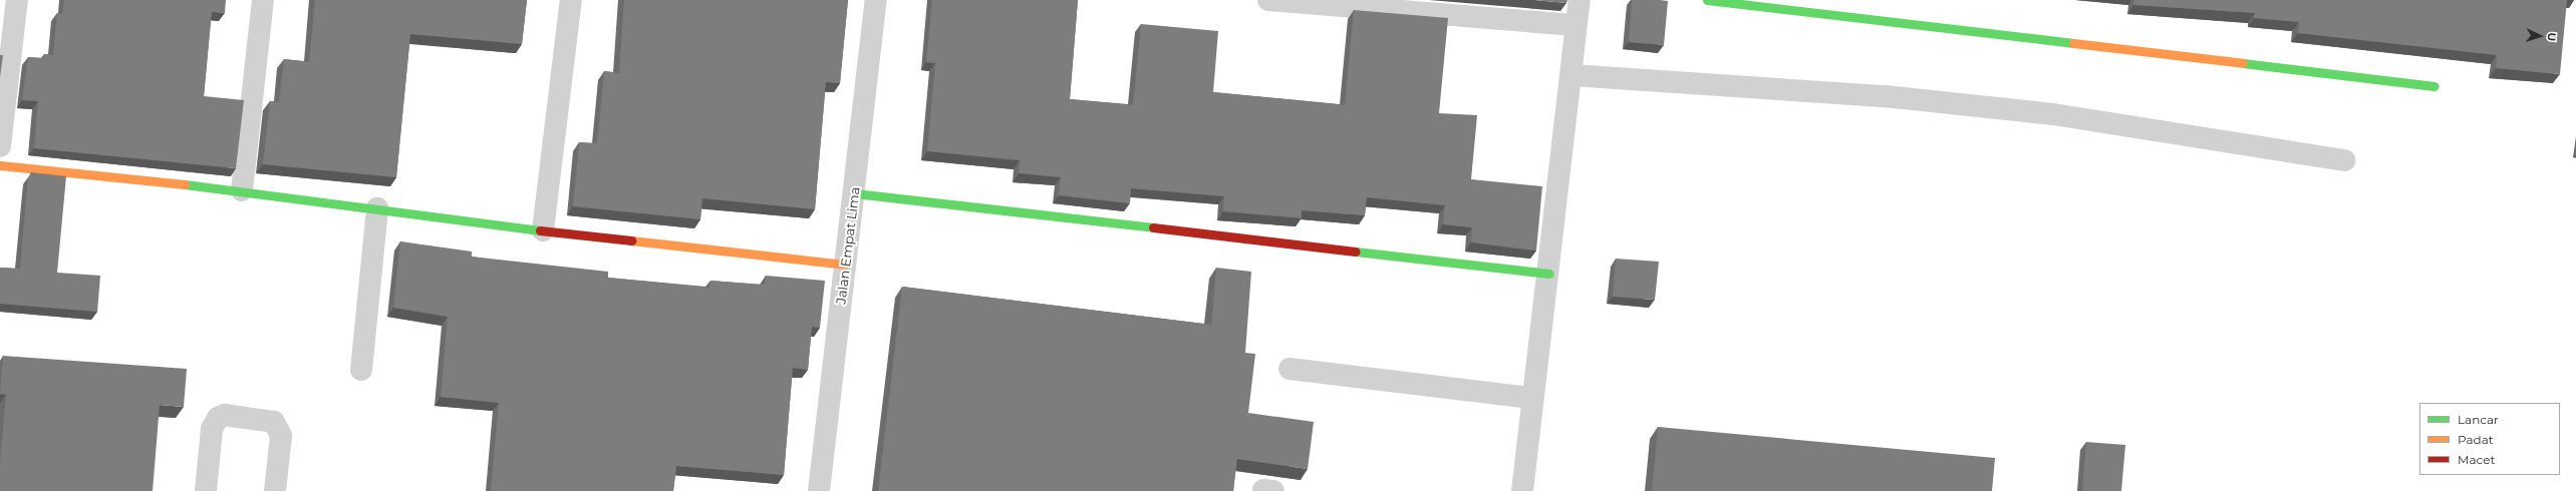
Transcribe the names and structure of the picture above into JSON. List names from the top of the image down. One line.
{"streets":{"street":["Jalan Empat Lima"]},"legend":["Lancar","Padat","Macet"],"north":"right"}
